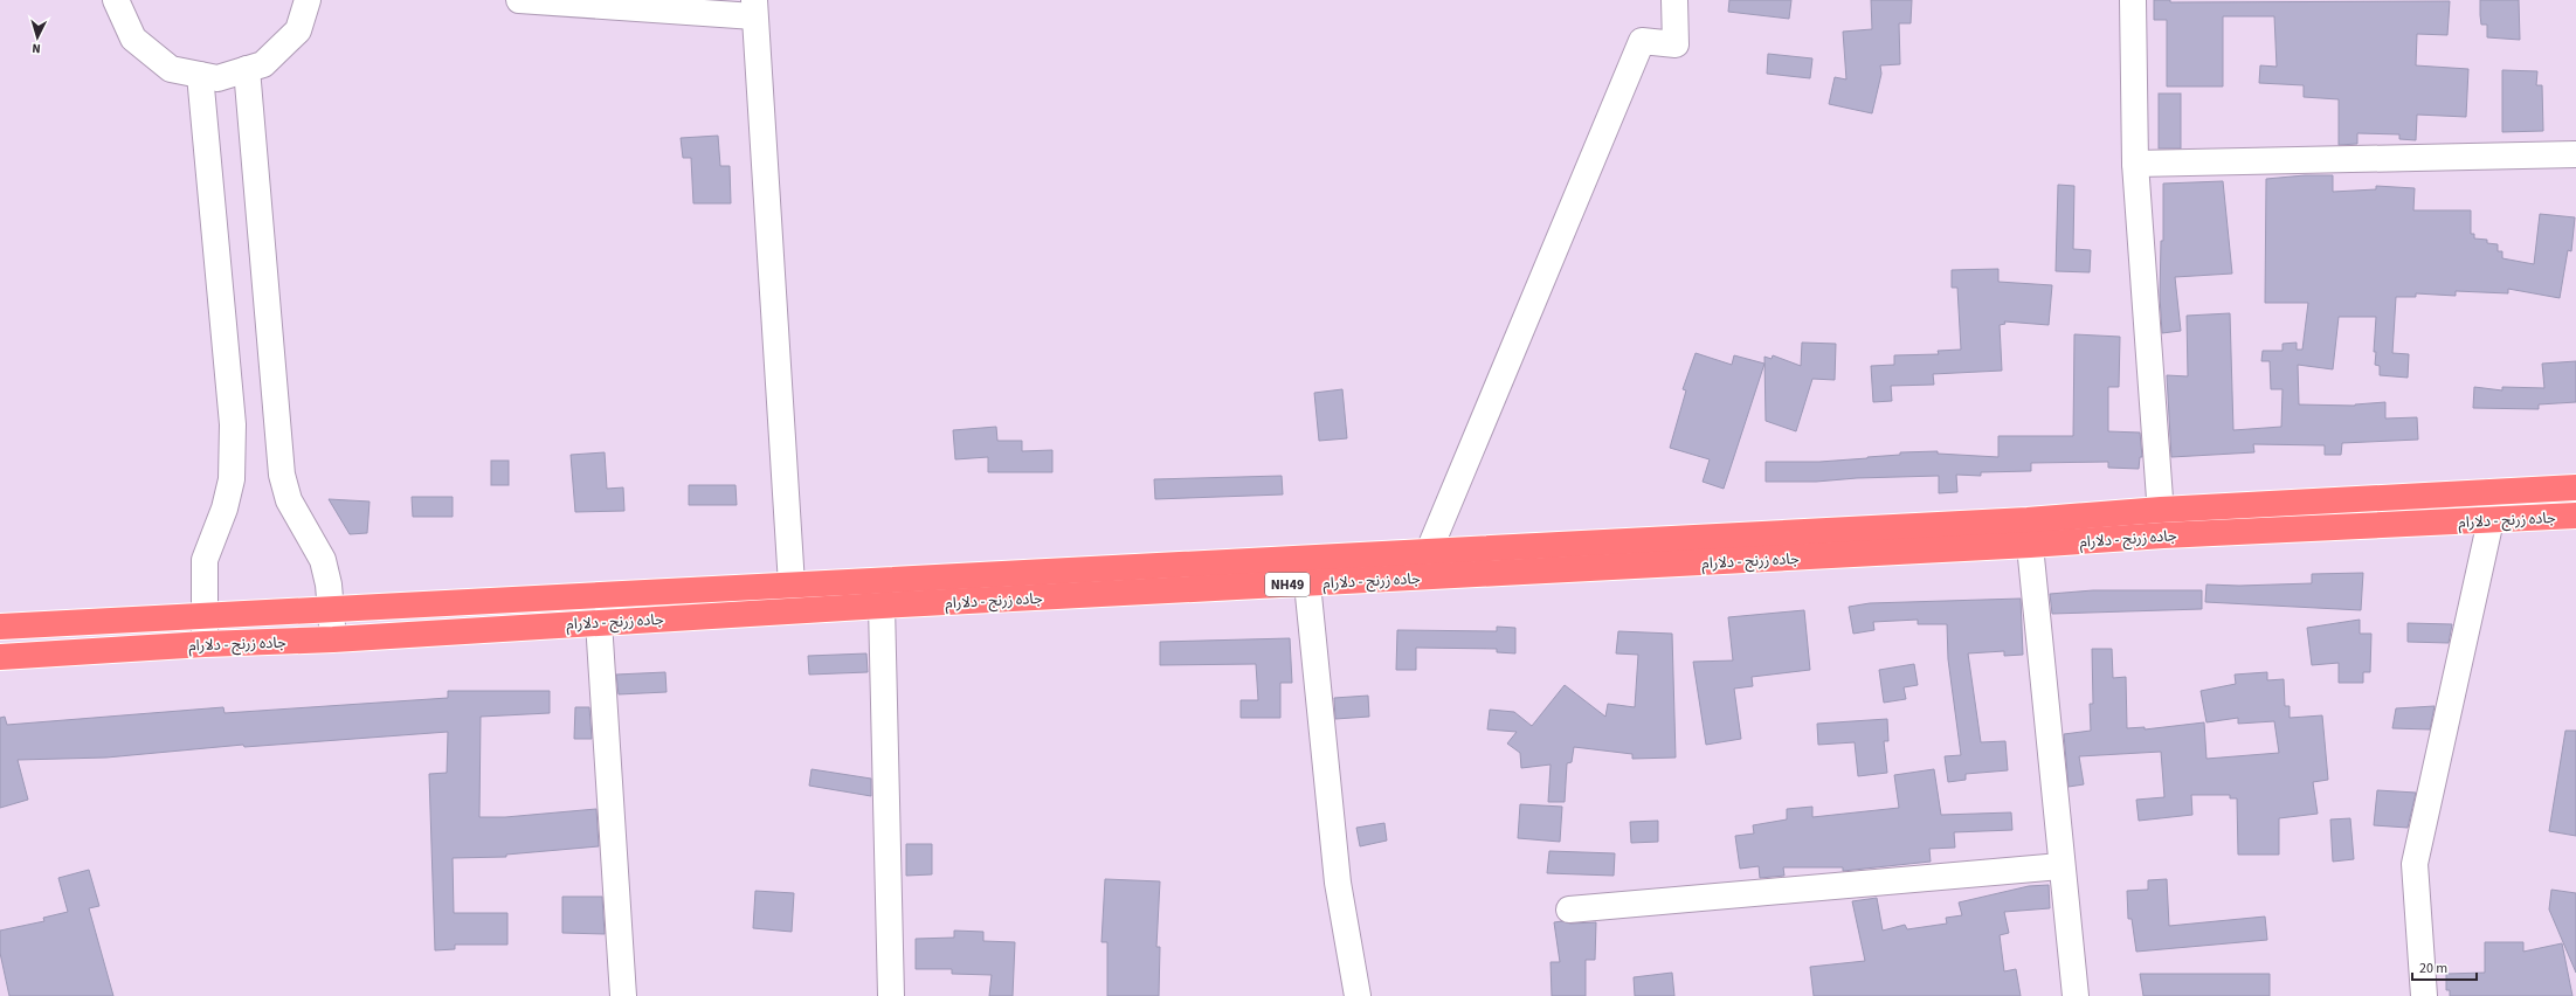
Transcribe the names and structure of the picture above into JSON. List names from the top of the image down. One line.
{"streets":{"highway":["جاده زرنج - دلارام","NH49"]},"scale_bar":"20 m","north":"bottom"}
